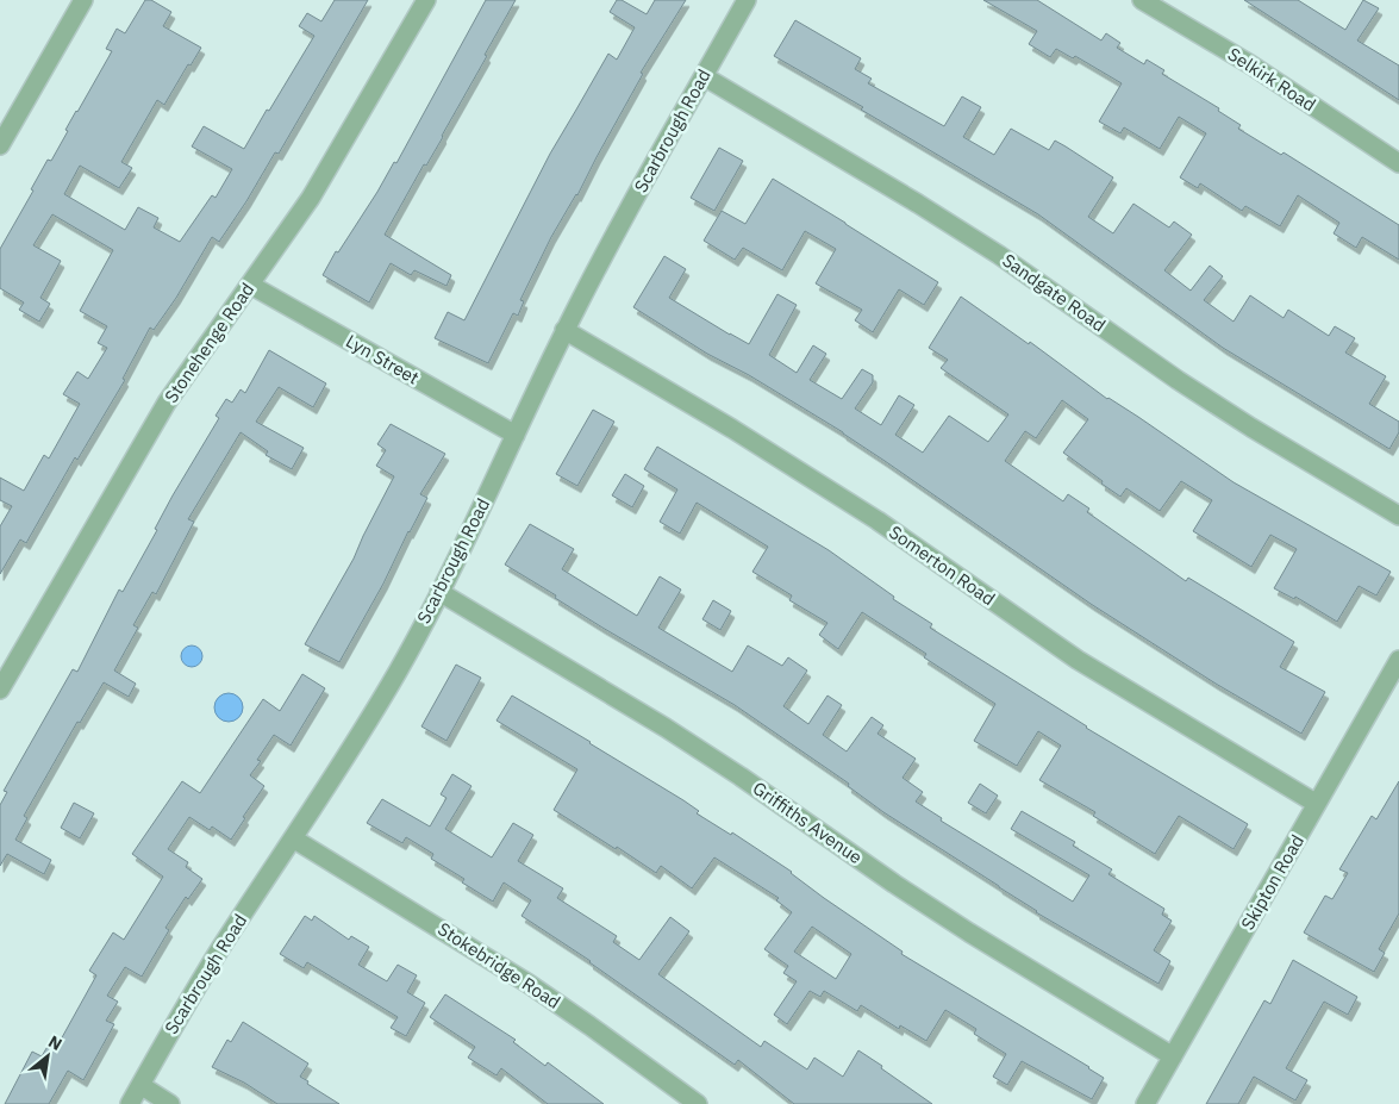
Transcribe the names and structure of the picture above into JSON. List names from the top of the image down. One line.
{"streets":{"street":["Selkirk Road","Scarbrough Road","Sandgate Road","Stonehenge Road","Lyn Street","Somerton Road","Griffiths Avenue","Skipton Road","Stokebridge Road"]},"crossings":[["Scarbrough Road","Sandgate Road"],["Scarbrough Road","Lyn Street"],["Scarbrough Road","Somerton Road"],["Scarbrough Road","Griffiths Avenue"],["Scarbrough Road","Stokebridge Road"],["Stonehenge Road","Lyn Street"],["Somerton Road","Skipton Road"],["Griffiths Avenue","Skipton Road"]],"north":"top right"}
